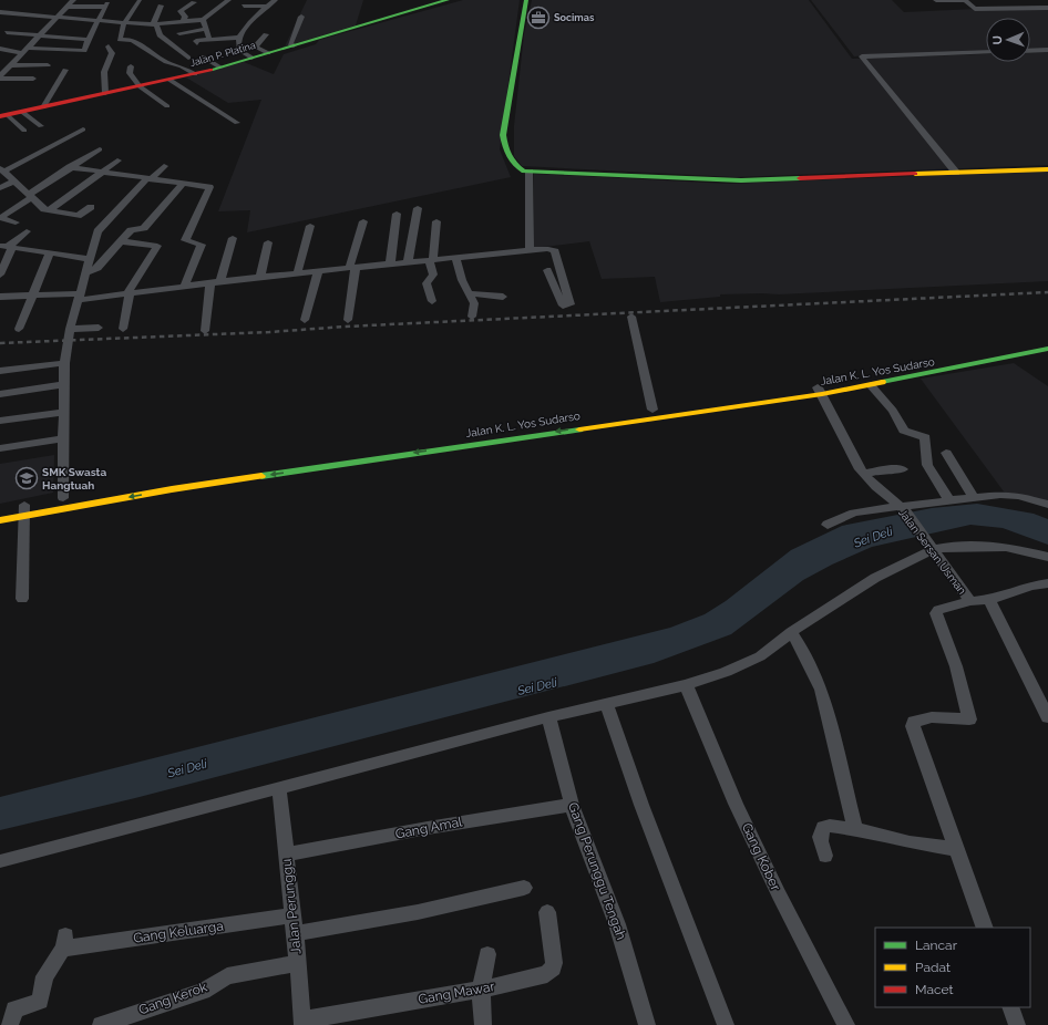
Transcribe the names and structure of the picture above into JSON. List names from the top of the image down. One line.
{"streets":{"main road":["Jalan P. Platina","Jalan K. L. Yos Sudarso"],"street":["Jalan Sersan Usman","Gang Amal","Gang Kober","Gang Perunggu Tengah","Jalan Perunggu","Gang Keluarga","Gang Mawar","Gang Kerok"]},"crossings":[["Jalan K. L. Yos Sudarso","Jalan Sersan Usman"],["Gang Amal","Gang Perunggu Tengah"],["Gang Amal","Jalan Perunggu"],["Jalan Perunggu","Gang Keluarga"],["Jalan Perunggu","Gang Mawar"],["Jalan Perunggu","Gang Kerok"]],"water":["Sei Deli"],"places":{"office":["Socimas"],"school or university":["SMK Swasta Hangtuah"]},"legend":["Lancar","Padat","Macet"],"north":"left"}
